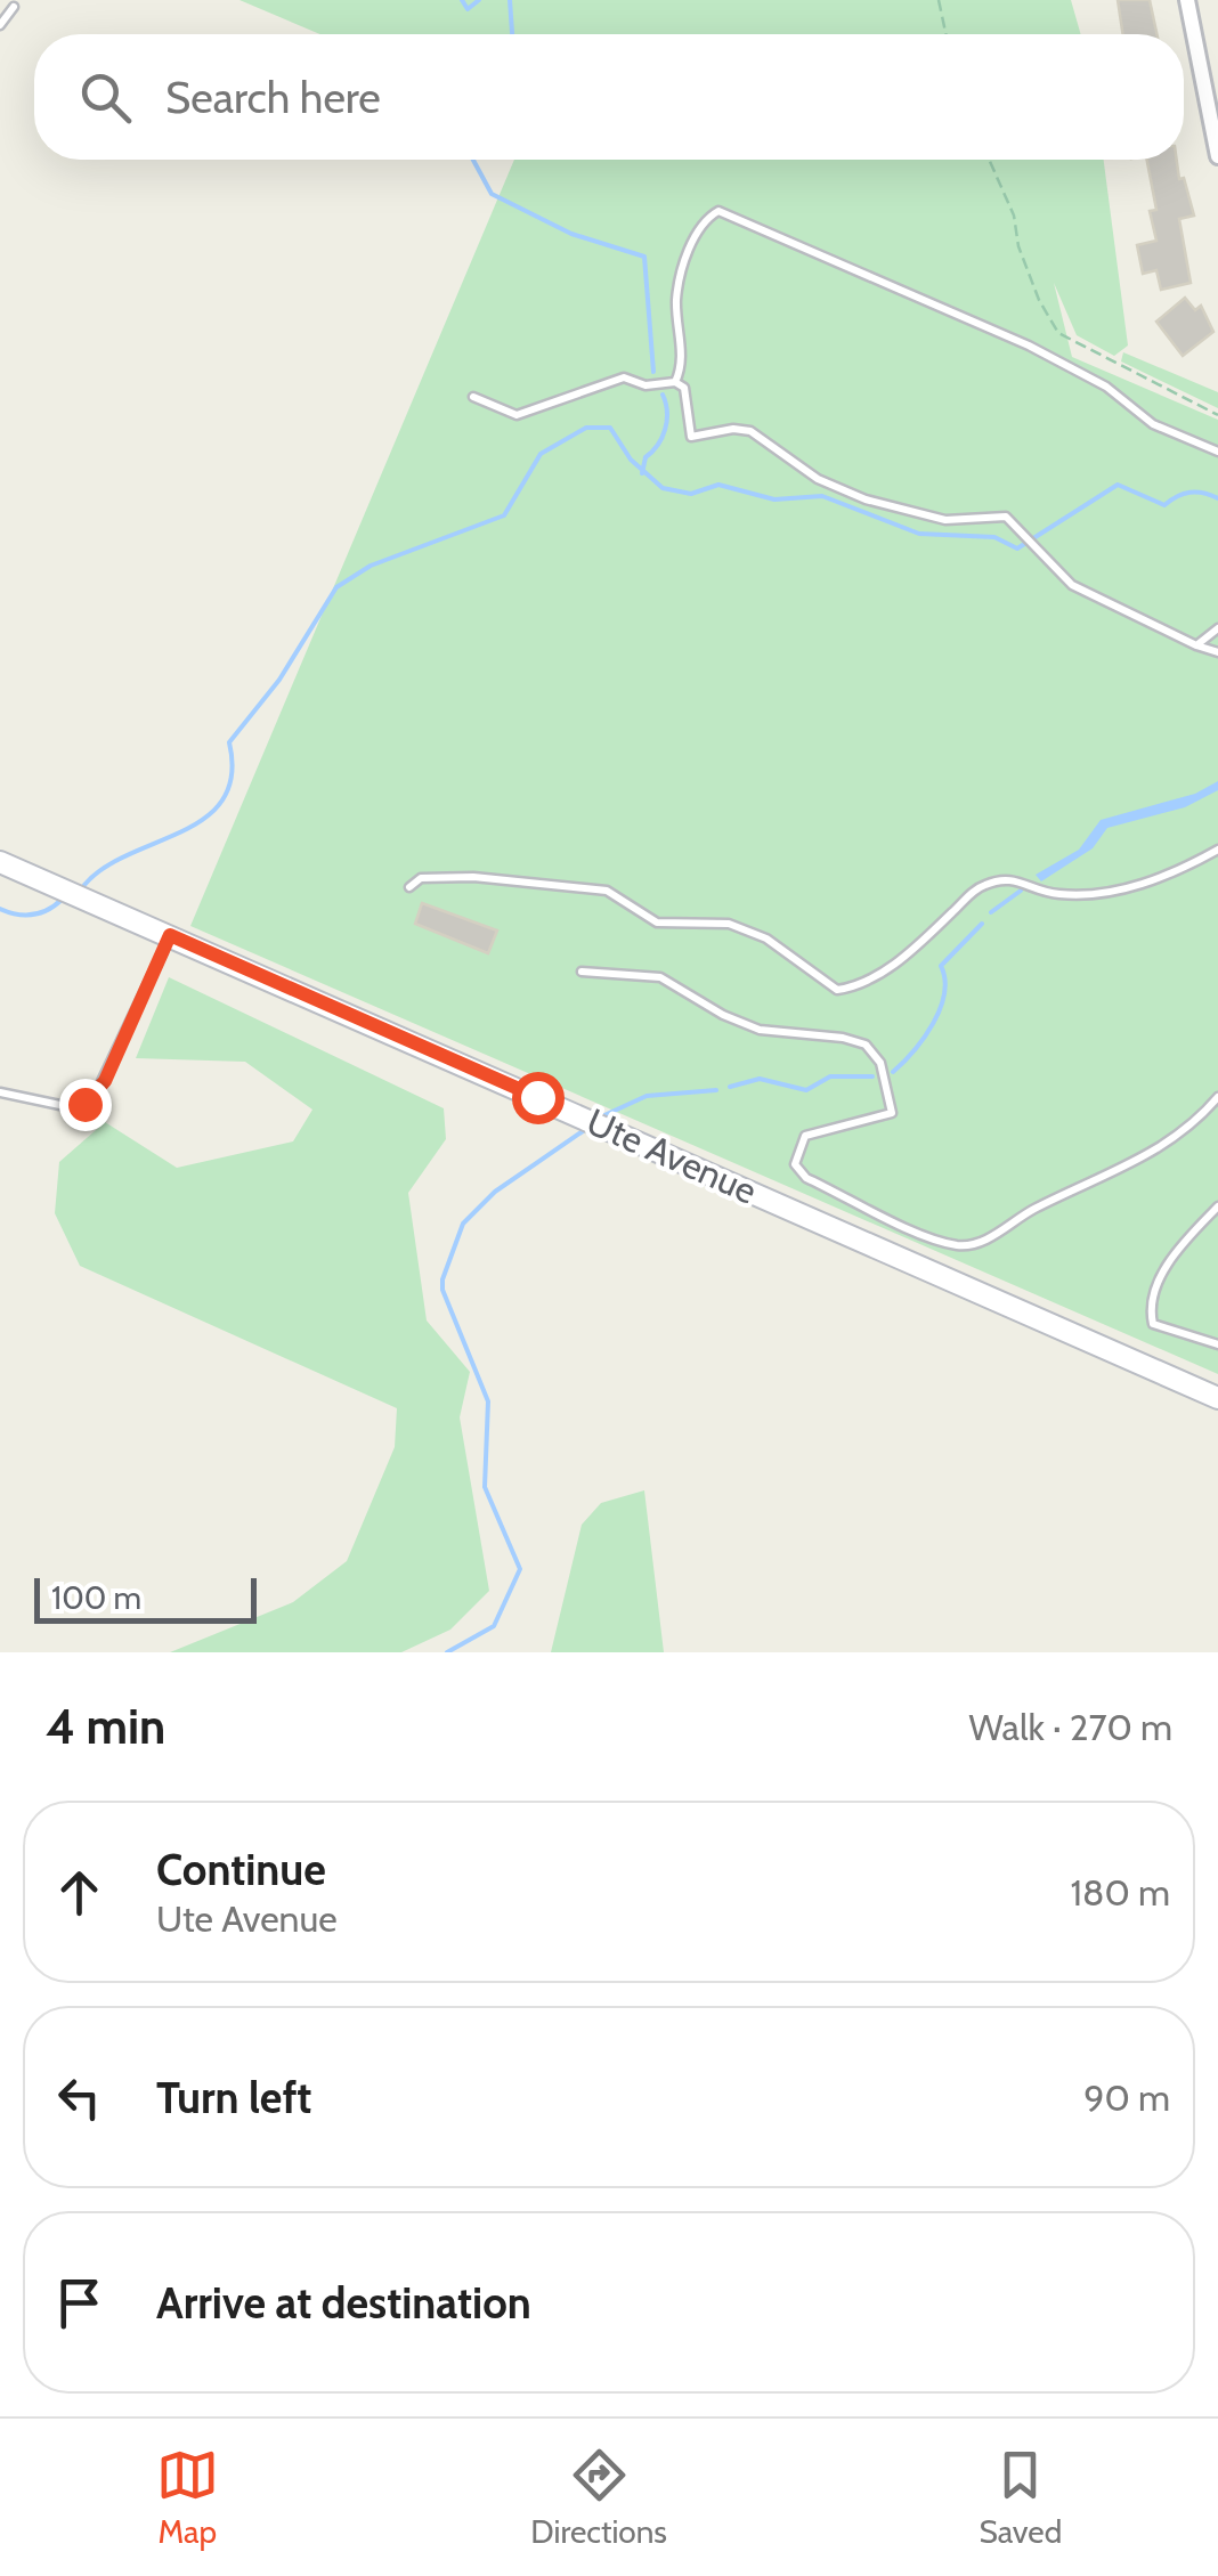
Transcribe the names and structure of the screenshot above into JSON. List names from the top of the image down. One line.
{"streets":{"main road":["Ute Avenue"]},"scale_bar":"100 m","page":{"search":"Search here","scale":"100 m","heading":["4 min","Walk · 270 m"],"list":[["Continue","Ute Avenue","180 m"],["Turn left","90 m"],"Arrive at destination"],"nav":["Map","Directions","Saved"]}}
